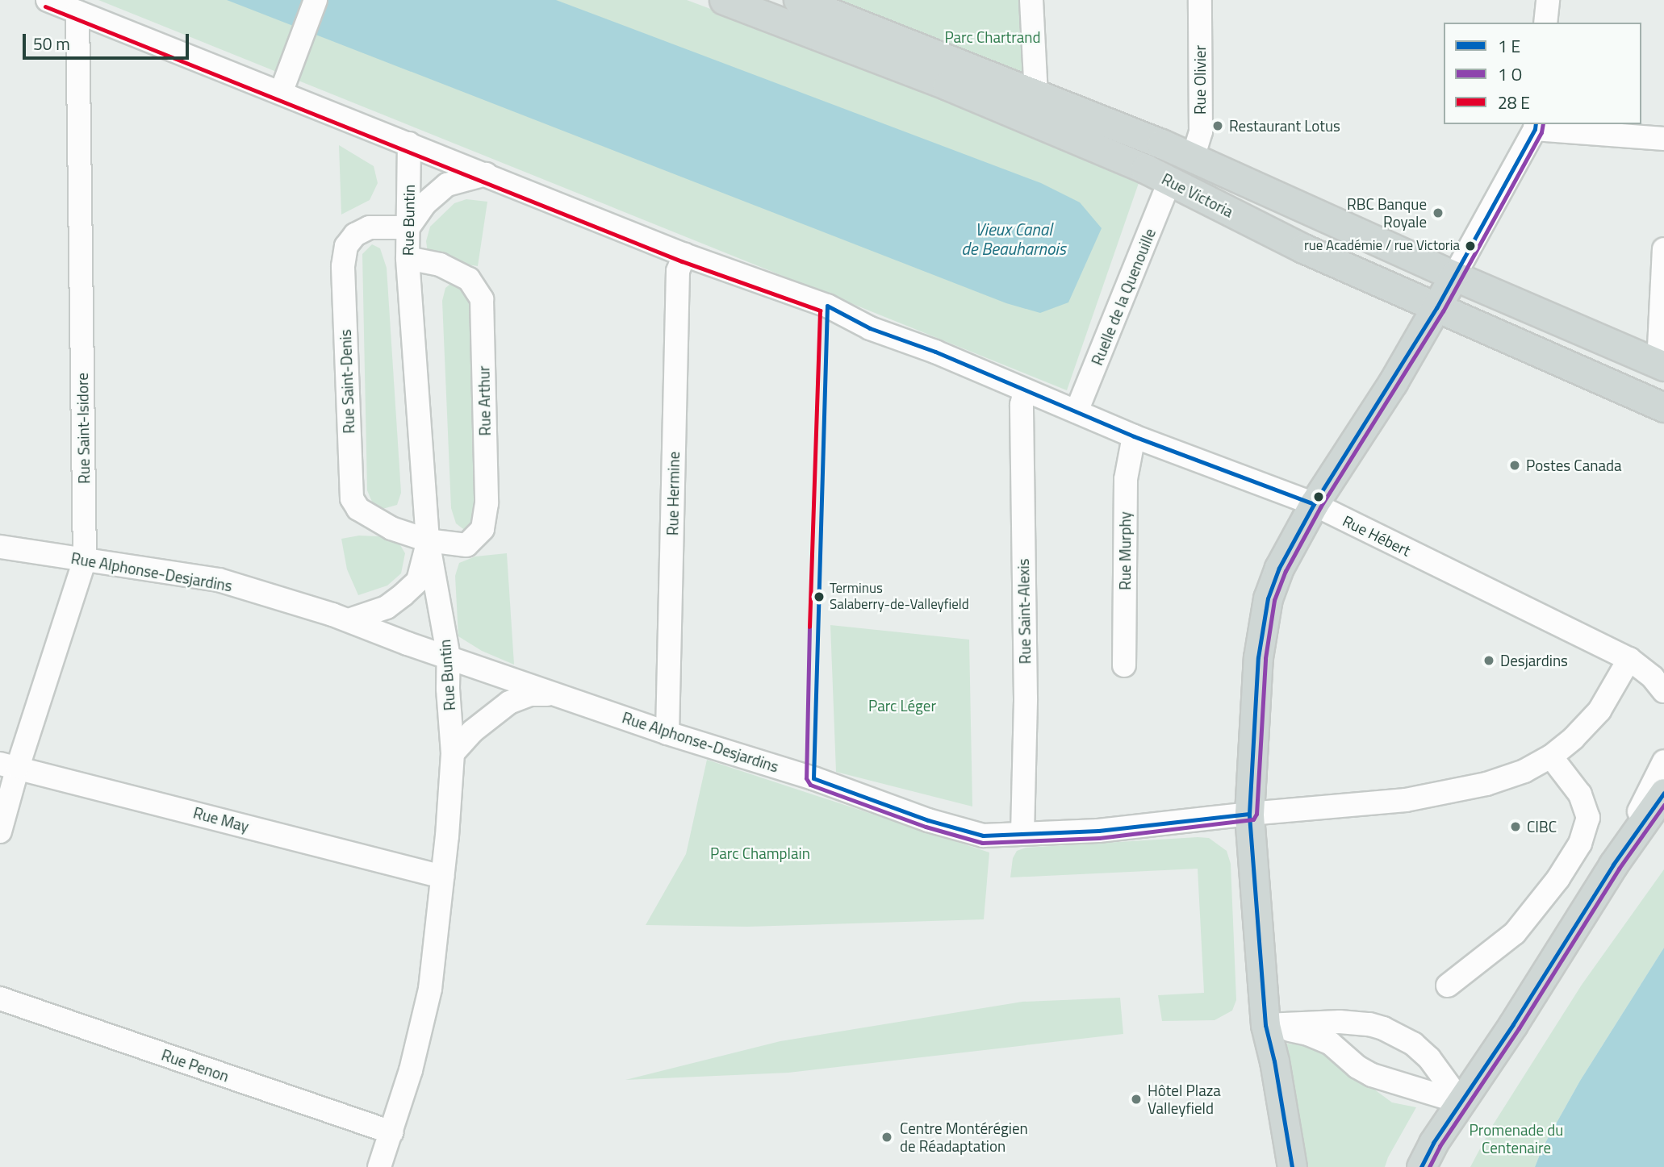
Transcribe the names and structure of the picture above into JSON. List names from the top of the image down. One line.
{"streets":{"main road":["Rue Victoria"],"street":["Rue Olivier","Rue Buntin","Ruelle de la Quenouille","Rue Saint-Denis","Rue Arthur","Rue Saint-Isidore","Rue Hermine","Rue Hébert","Rue Murphy","Rue Alphonse-Desjardins","Rue Saint-Alexis","Rue May","Rue Penon"]},"crossings":[["Rue Olivier","Rue Victoria"],["Rue Victoria","Ruelle de la Quenouille"],["Rue Buntin","Rue Saint-Denis"],["Rue Buntin","Rue Arthur"],["Rue Buntin","Rue Hébert"],["Rue Buntin","Rue Alphonse-Desjardins"],["Rue Buntin","Rue May"],["Rue Buntin","Rue Penon"],["Ruelle de la Quenouille","Rue Hébert"],["Rue Saint-Denis","Rue Arthur"],["Rue Saint-Isidore","Rue Hébert"],["Rue Saint-Isidore","Rue Alphonse-Desjardins"],["Rue Saint-Isidore","Rue May"],["Rue Hermine","Rue Hébert"],["Rue Hermine","Rue Alphonse-Desjardins"],["Rue Hébert","Rue Murphy"],["Rue Hébert","Rue Alphonse-Desjardins"],["Rue Hébert","Rue Saint-Alexis"],["Rue Alphonse-Desjardins","Rue Saint-Alexis"]],"water":["Vieux Canal de Beauharnois"],"parks":["Parc Chartrand","Parc Léger","Parc Champlain","Promenade du Centenaire"],"places":["Restaurant Lotus","RBC Banque Royale","rue Académie / rue Victoria","Postes Canada","Terminus Salaberry-de-Valleyfield","Desjardins","CIBC","Hôtel Plaza Valleyfield","Centre Montérégien de Réadaptation"],"legend":["1 E","1 O","28 E"],"scale_bar":"50 m"}
